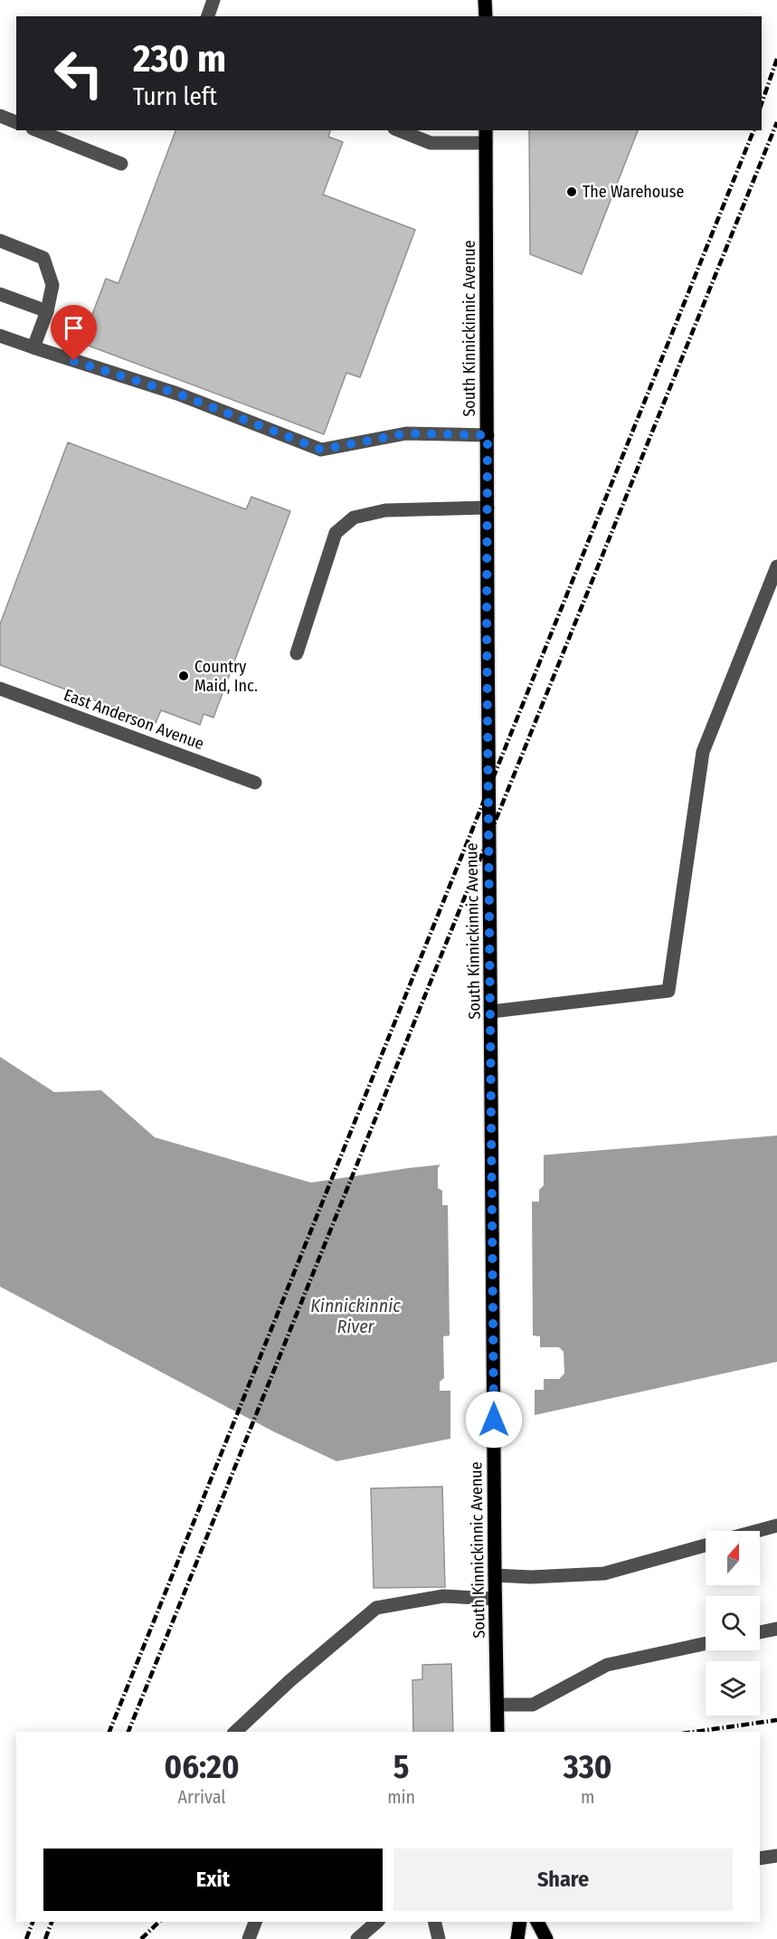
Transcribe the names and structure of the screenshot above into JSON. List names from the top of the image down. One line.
{"streets":{"main road":["South Kinnickinnic Avenue"],"street":["East Anderson Avenue"]},"water":["Kinnickinnic River"],"places":["The Warehouse","Country Maid, Inc."],"north":"top","page":{"turn":["230 m","Turn left"],"eta":["06:20","Arrival","5","min","330","m"],"buttons":["Exit","Share"]}}
